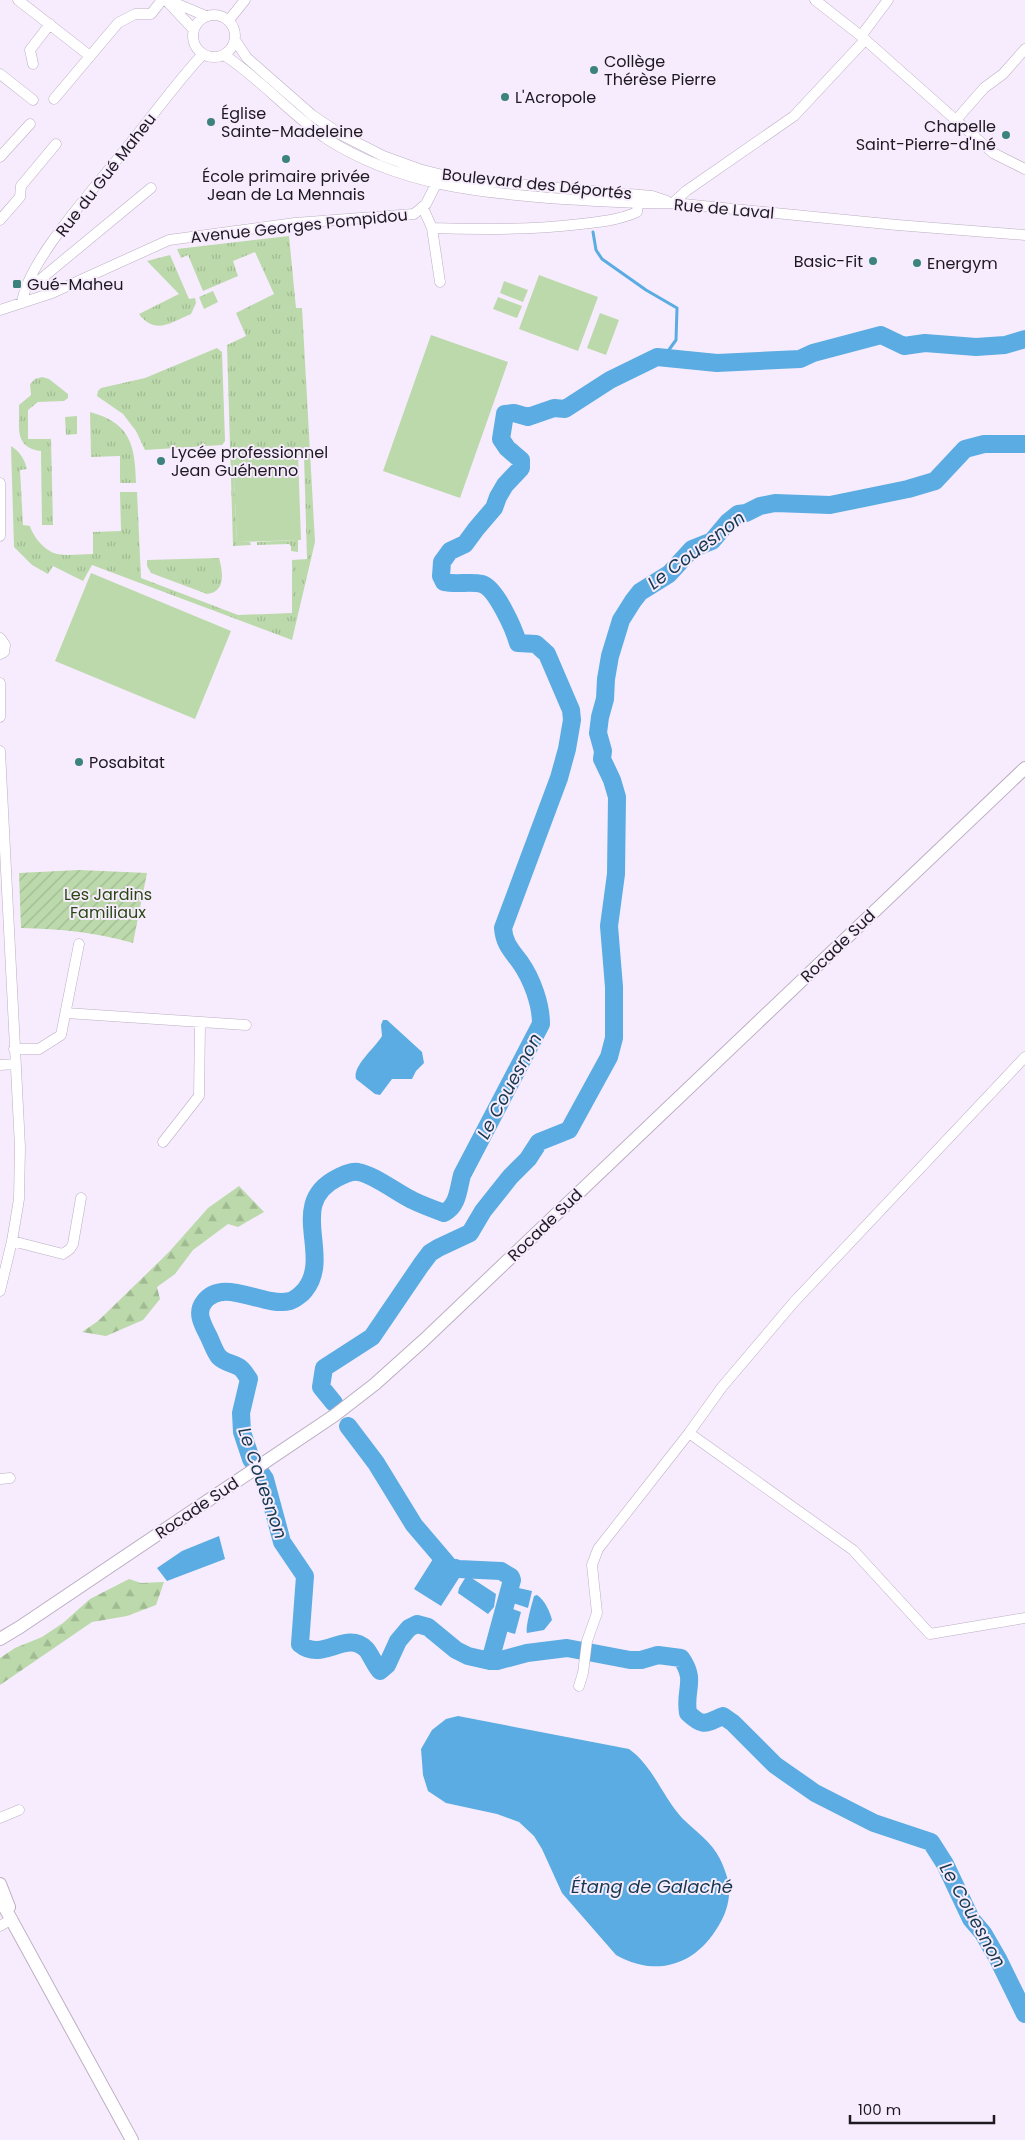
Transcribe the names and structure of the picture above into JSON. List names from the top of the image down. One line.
{"streets":{"main road":["Rocade Sud"],"street":["Rue du Gué Maheu","Boulevard des Déportés","Rue de Laval","Avenue Georges Pompidou"]},"crossings":[["Rue du Gué Maheu","Boulevard des Déportés"],["Rue du Gué Maheu","Avenue Georges Pompidou"],["Boulevard des Déportés","Rue de Laval"],["Boulevard des Déportés","Avenue Georges Pompidou"]],"water":["Le Couesnon","Étang de Galaché"],"parks":["Les Jardins Familiaux"],"places":{"other":["Collège Thérèse Pierre","L'Acropole","Église Sainte-Madeleine","Chapelle Saint-Pierre-d'Iné","École primaire privée Jean de La Mennais","Basic-Fit","Energym","Lycée professionnel Jean Guéhenno","Posabitat"],"transit":["Gué-Maheu"]},"scale_bar":"100 m"}
